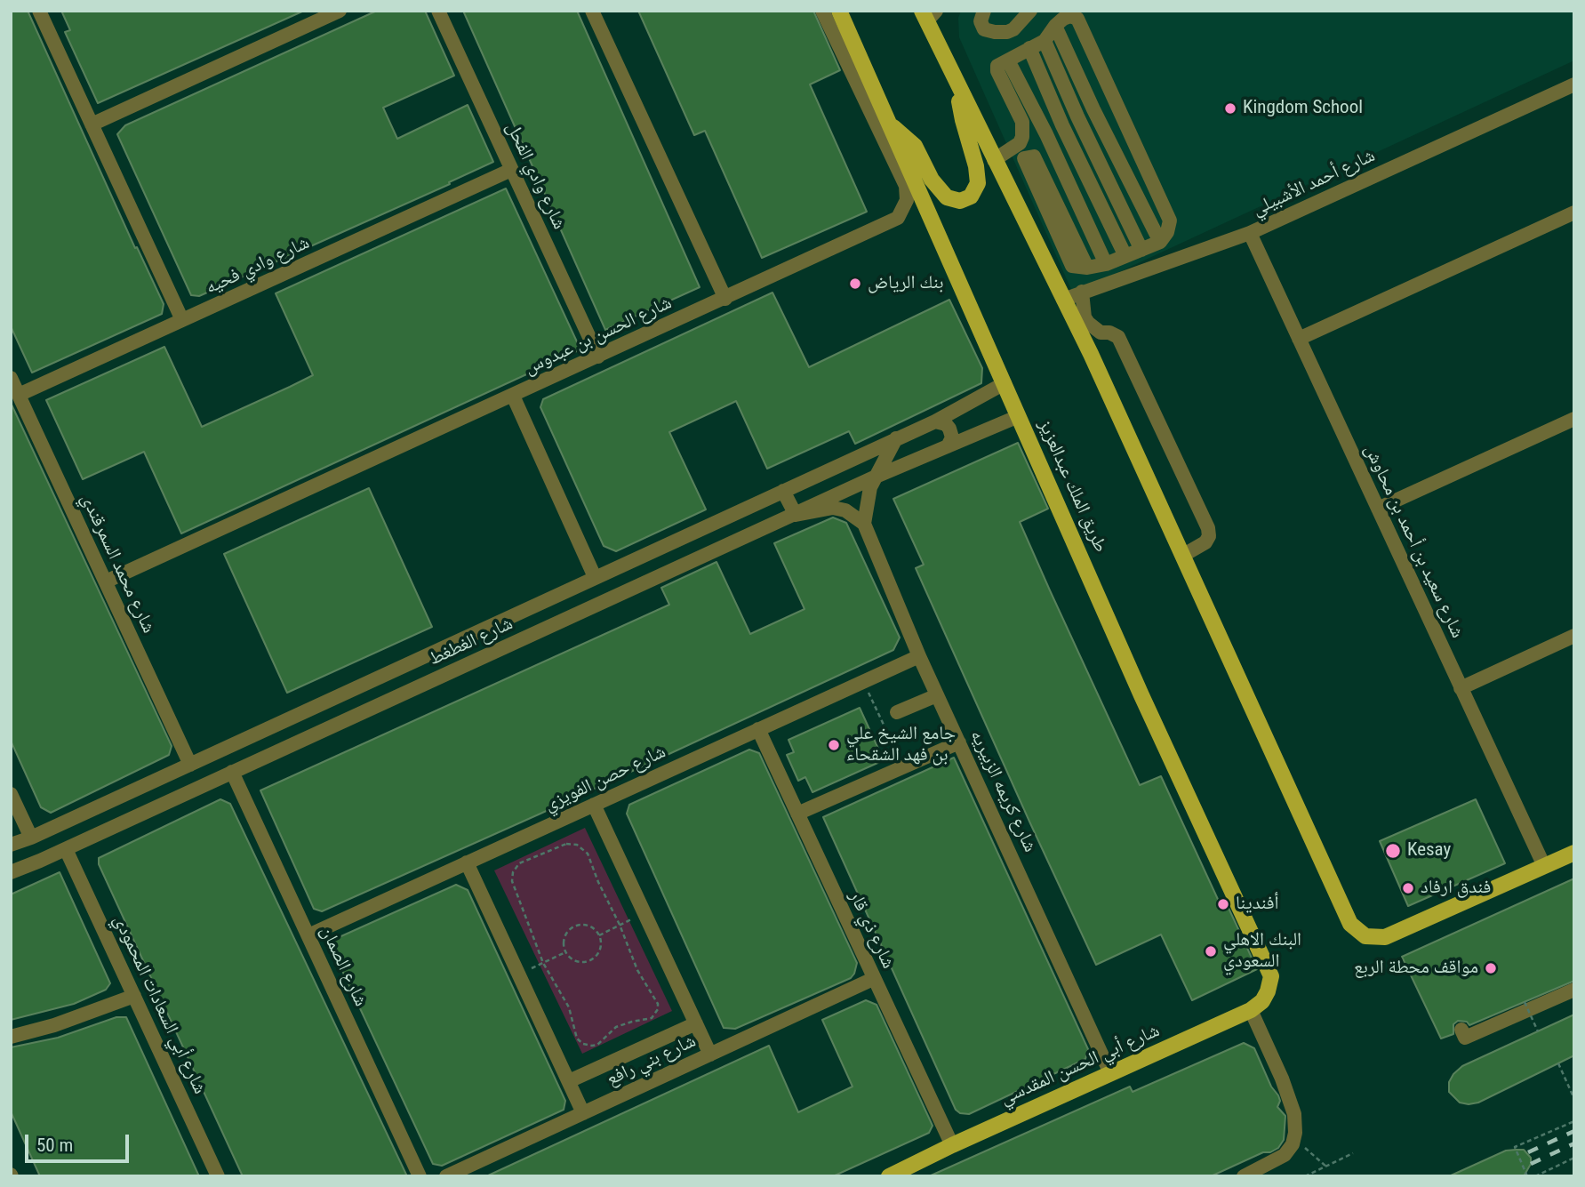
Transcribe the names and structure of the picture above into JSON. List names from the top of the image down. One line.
{"streets":{"main road":["طريق الملك عبدالعزيز","شارع أبي الحسن المقدسي"],"street":["شارع وادي الفحل","شارع أحمد الأشبيلي","شارع وادي فحيه","شارع الحسن بن عبدوس","شارع سعيد بن أحمد بن محاوش","شارع محمد السمرقندي","شارع الغطغط","شارع حصن الفويزي","شارع كريمه الزبيريه","شارع ذي قار","شارع الصمان","شارع أبي السعادات المحمودي","شارع بني رافع"]},"crossings":[["شارع وادي الفحل","شارع وادي فحيه"],["شارع وادي الفحل","شارع الحسن بن عبدوس"],["شارع أحمد الأشبيلي","شارع سعيد بن أحمد بن محاوش"],["شارع وادي فحيه","شارع محمد السمرقندي"],["شارع الحسن بن عبدوس","شارع محمد السمرقندي"],["طريق الملك عبدالعزيز","شارع الغطغط"],["طريق الملك عبدالعزيز","شارع أبي الحسن المقدسي"],["شارع محمد السمرقندي","شارع الغطغط"],["شارع الغطغط","شارع الصمان"],["شارع الغطغط","شارع أبي السعادات المحمودي"],["شارع حصن الفويزي","شارع كريمه الزبيريه"],["شارع حصن الفويزي","شارع ذي قار"],["شارع حصن الفويزي","شارع الصمان"],["شارع كريمه الزبيريه","شارع أبي الحسن المقدسي"],["شارع ذي قار","شارع بني رافع"],["شارع ذي قار","شارع أبي الحسن المقدسي"]],"places":["Kingdom School","بنك الرياض","جامع الشيخ علي بن فهد الشقحاء","Kesay","فندق ارفاد","أفندينا","البنك الاهلي السعودي","مواقف محطة الربع"],"scale_bar":"50 m"}
